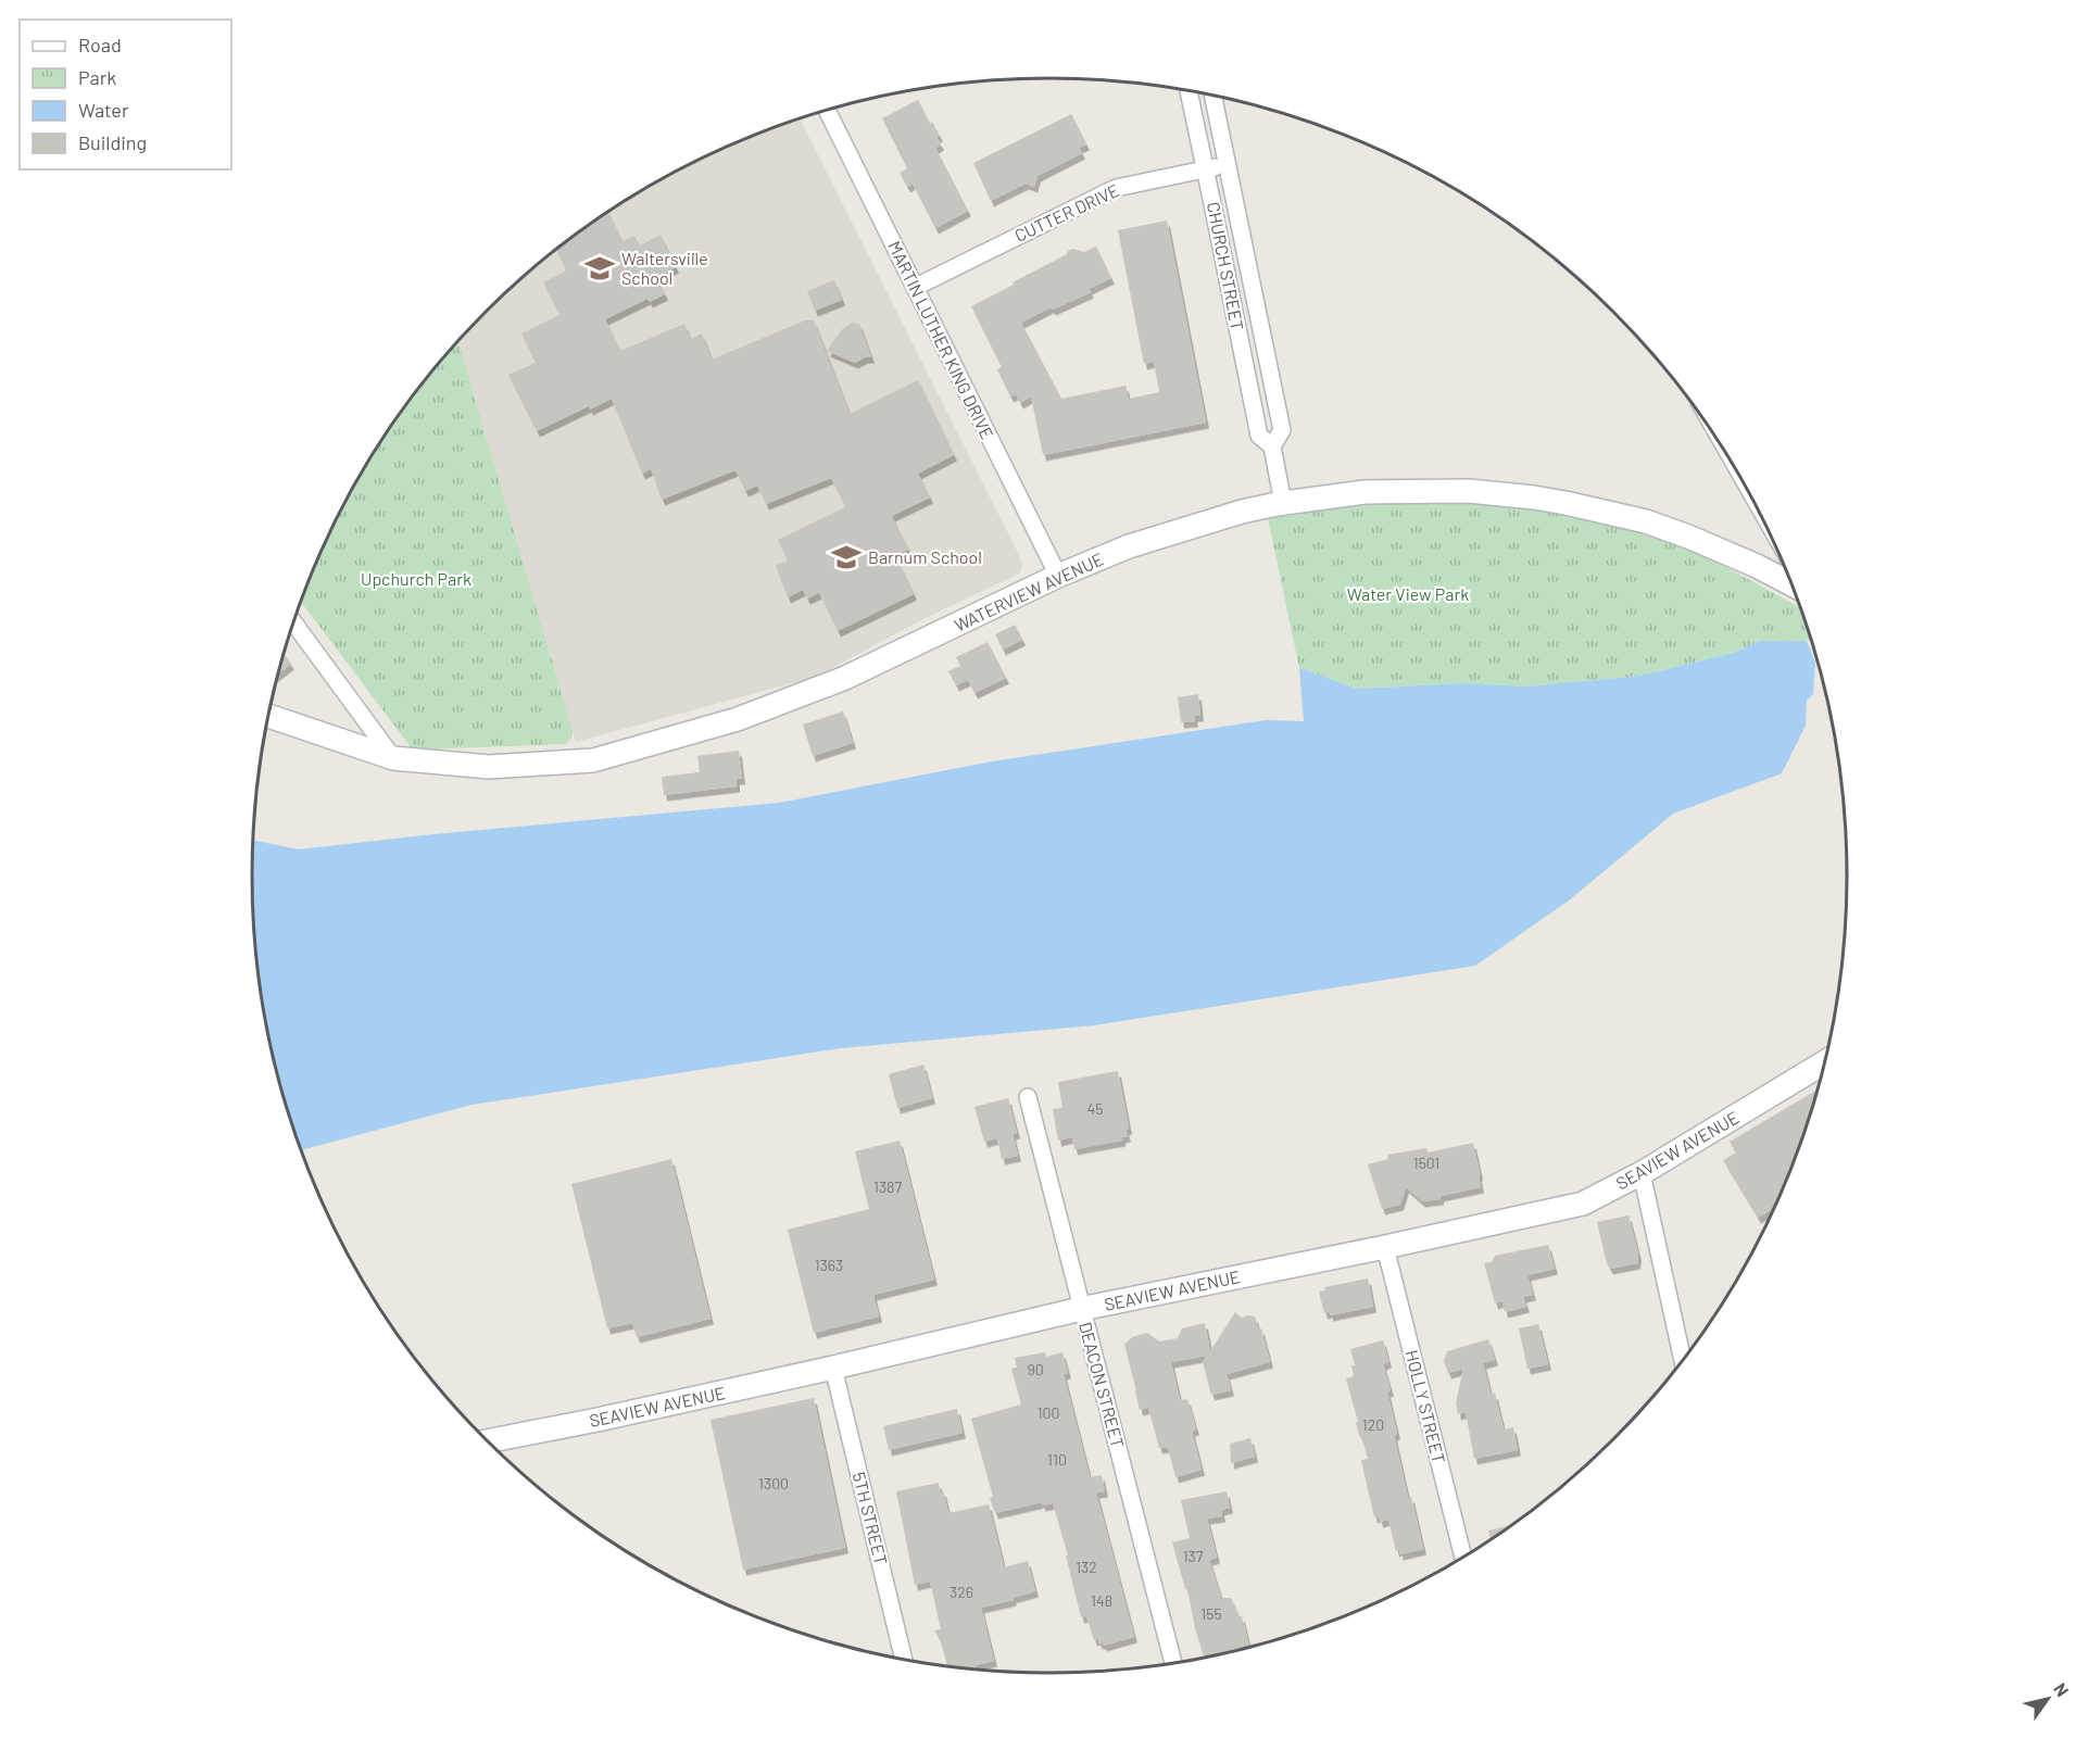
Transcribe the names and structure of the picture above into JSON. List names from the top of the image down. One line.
{"streets":{"street":["CUTTER DRIVE","CHURCH STREET","MARTIN LUTHER KING DRIVE","WATERVIEW AVENUE","SEAVIEW AVENUE","DEACON STREET","HOLLY STREET","5TH STREET"]},"crossings":[["CUTTER DRIVE","CHURCH STREET"],["CUTTER DRIVE","MARTIN LUTHER KING DRIVE"],["CHURCH STREET","WATERVIEW AVENUE"],["MARTIN LUTHER KING DRIVE","WATERVIEW AVENUE"],["SEAVIEW AVENUE","DEACON STREET"],["SEAVIEW AVENUE","HOLLY STREET"],["SEAVIEW AVENUE","5TH STREET"]],"parks":["Upchurch Park","Water View Park"],"places":{"school or university":["Waltersville School","Barnum School"]},"house_numbers":["45","1501","1387","1363","90","100","120","110","1300","137","132","326","148","155"],"legend":["Road","Park","Water","Building"],"north":"top right"}
